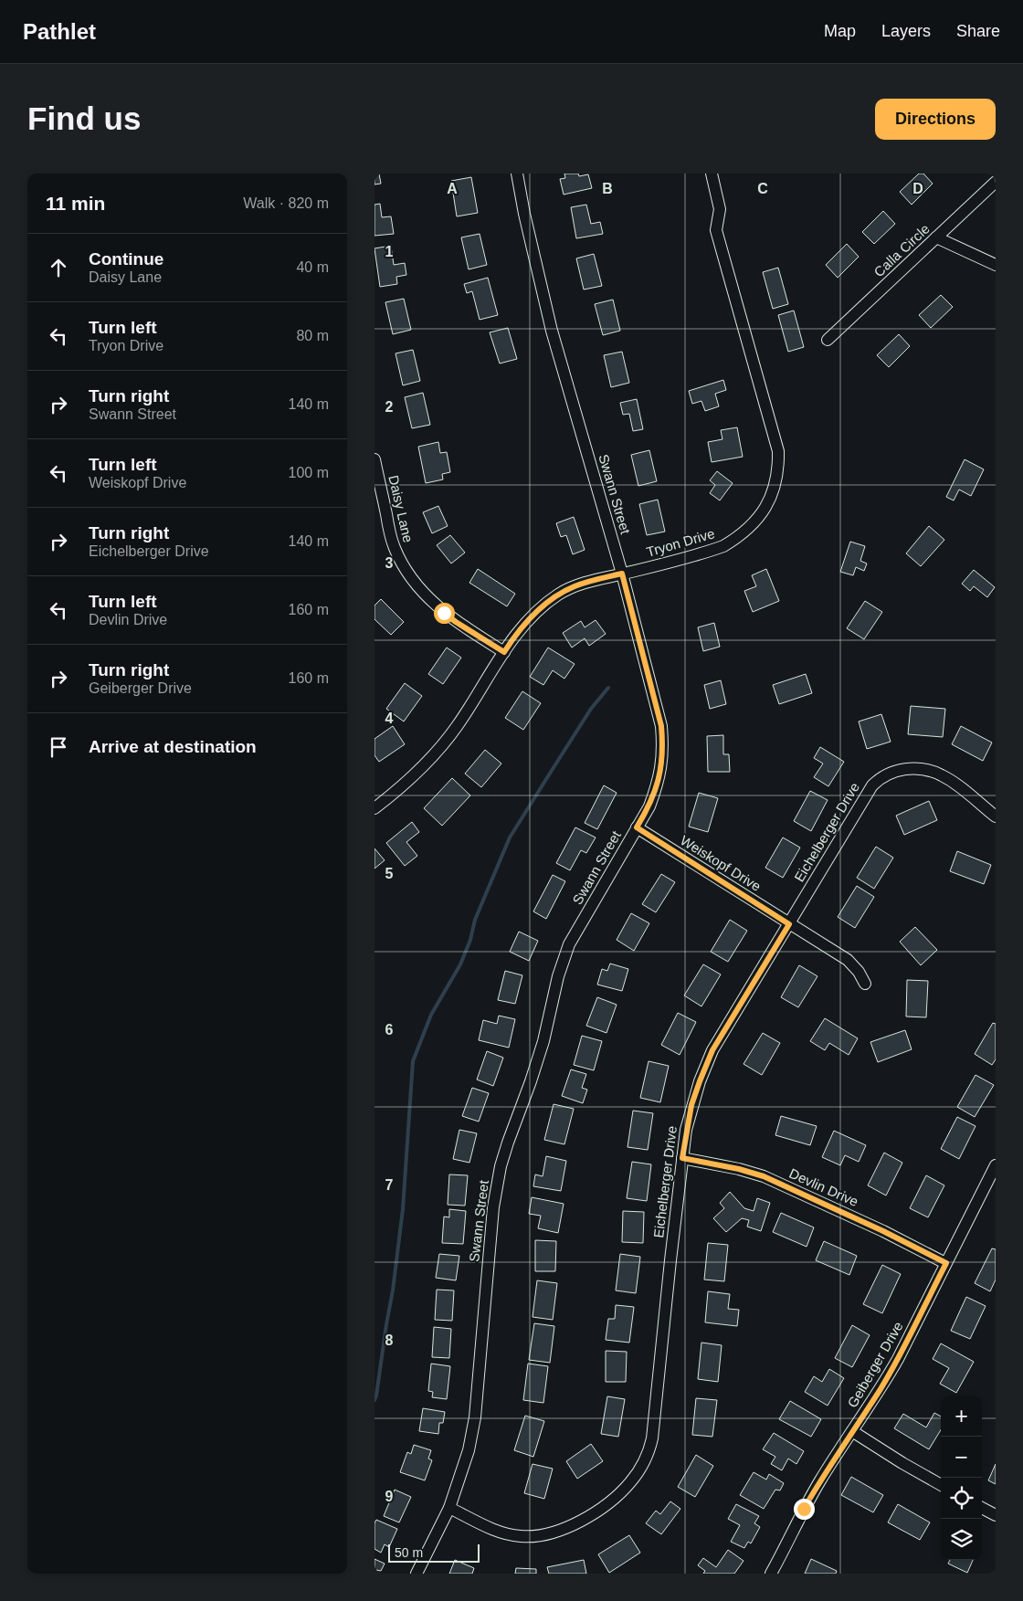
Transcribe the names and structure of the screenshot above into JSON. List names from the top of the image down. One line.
{"streets":{"street":["Calla Circle","Swann Street","Daisy Lane","Tryon Drive","Eichelberger Drive","Weiskopf Drive","Devlin Drive","Geiberger Drive"]},"crossings":[["Swann Street","Tryon Drive"],["Swann Street","Eichelberger Drive"],["Swann Street","Weiskopf Drive"],["Daisy Lane","Tryon Drive"],["Eichelberger Drive","Weiskopf Drive"],["Eichelberger Drive","Devlin Drive"],["Devlin Drive","Geiberger Drive"]],"scale_bar":"50 m","page":{"header":"Pathlet","nav":["Map","Layers","Share"],"buttons":"Directions","title":"Find us","heading":["11 min","Walk · 820 m"],"list":[["Continue","Daisy Lane","40 m"],["Turn left","Tryon Drive","80 m"],["Turn right","Swann Street","140 m"],["Turn left","Weiskopf Drive","100 m"],["Turn right","Eichelberger Drive","140 m"],["Turn left","Devlin Drive","160 m"],["Turn right","Geiberger Drive","160 m"],"Arrive at destination"],"map_buttons":["+","−"],"scale":"50 m"},"grid":{"columns":["A","B","C","D"],"rows":["1","2","3","4","5","6","7","8","9"]}}
